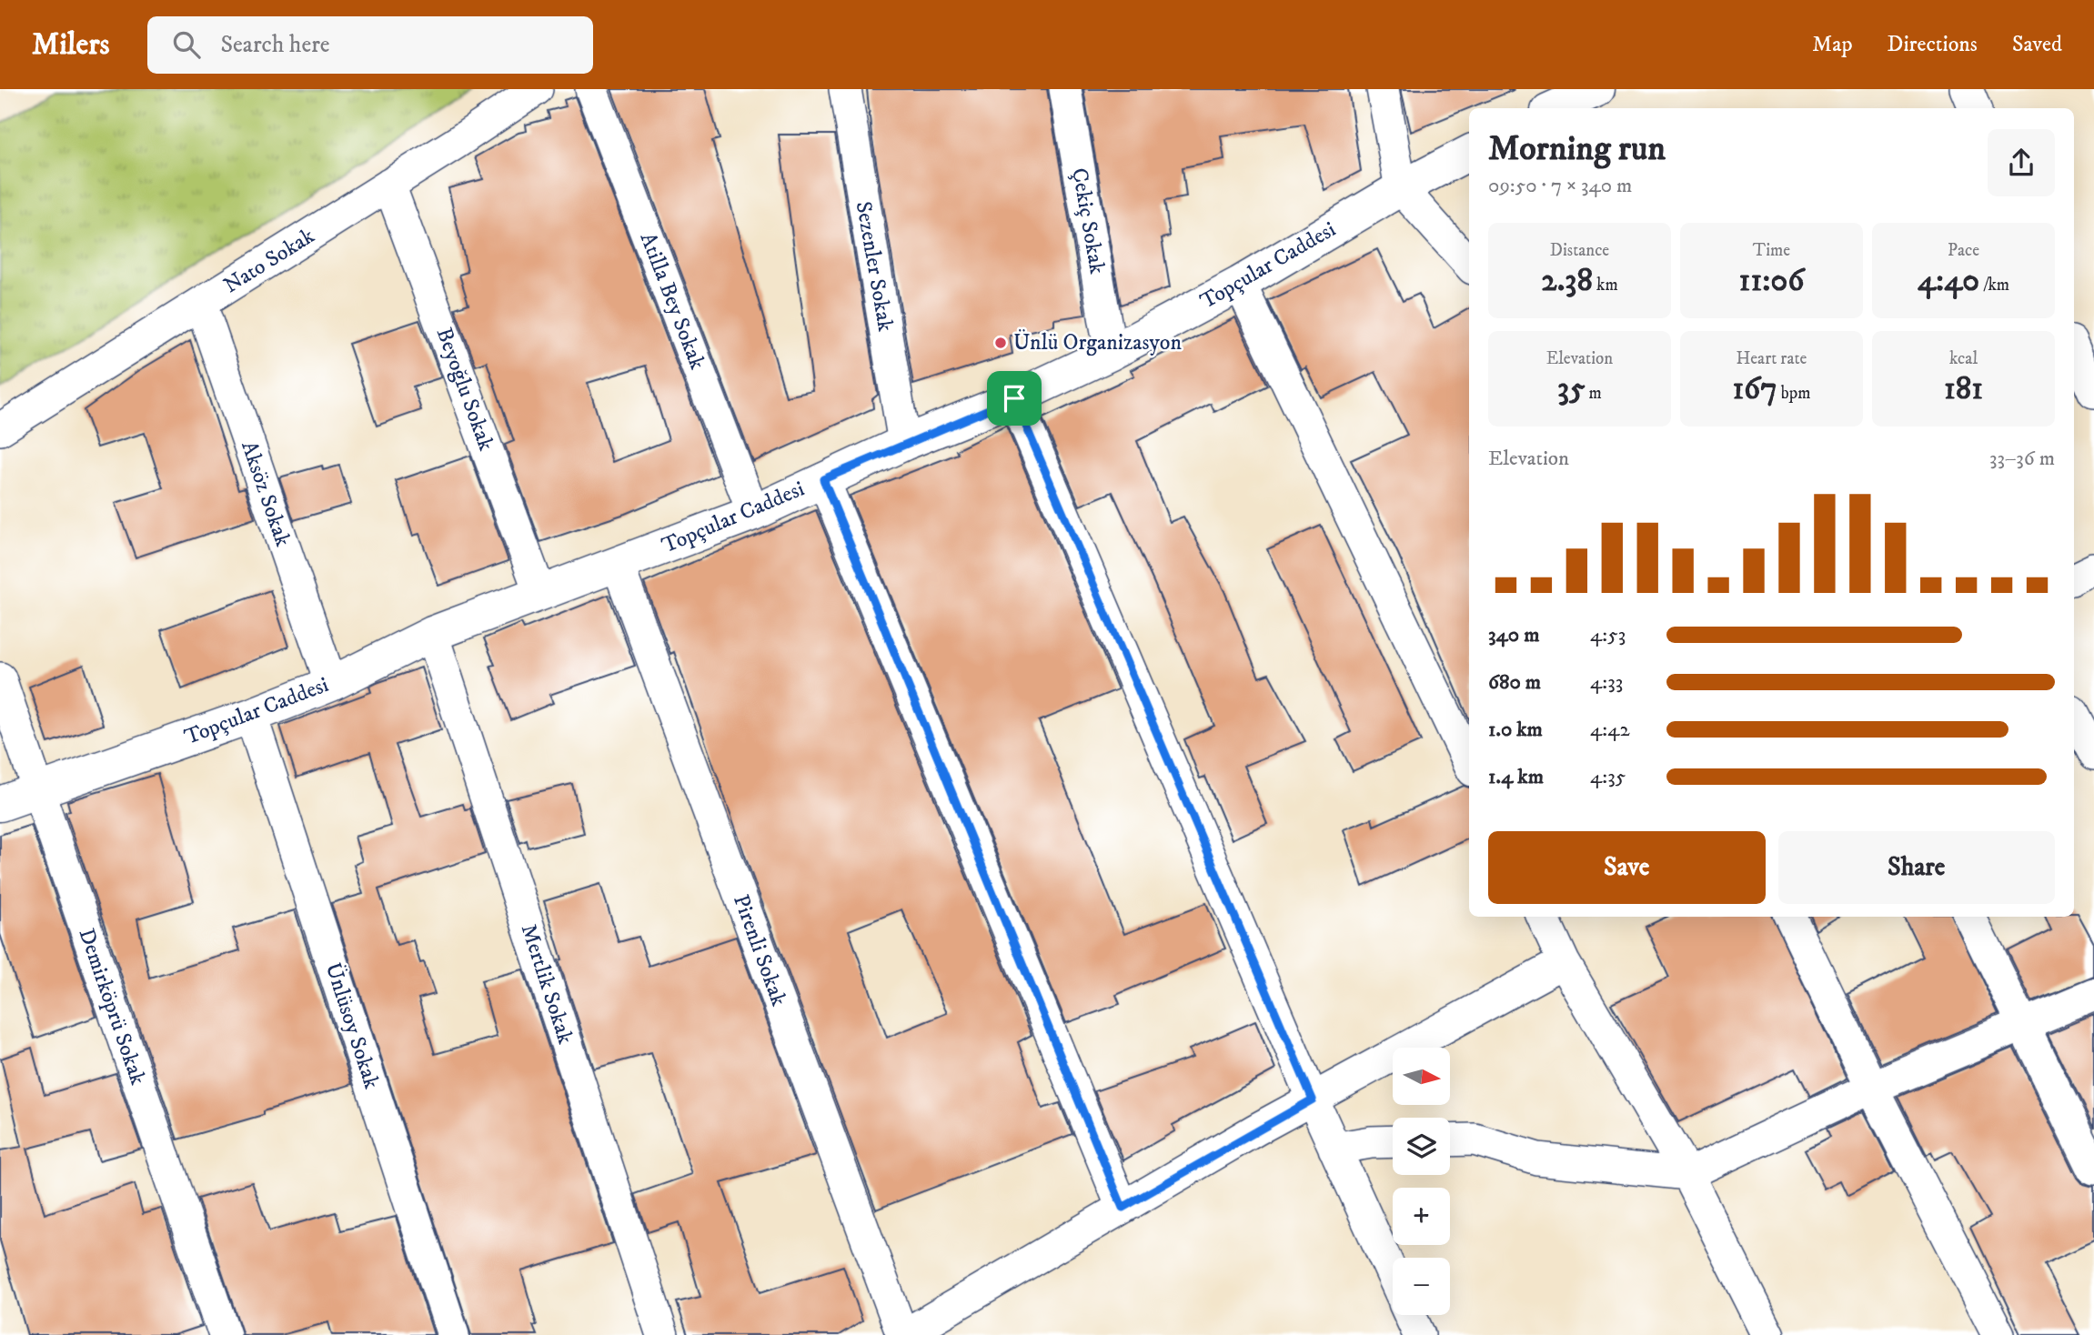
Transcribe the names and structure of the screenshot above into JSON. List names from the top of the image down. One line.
{"streets":{"street":["Çekiç Sokak","Nato Sokak","Topçular Caddesi","Sezenler Sokak","Atilla Bey Sokak","Beyoğlu Sokak","Aksöz Sokak","Pirenli Sokak","Mertlik Sokak","Demirköprü Sokak","Ünlüsoy Sokak"]},"crossings":[["Çekiç Sokak","Topçular Caddesi"],["Nato Sokak","Beyoğlu Sokak"],["Nato Sokak","Aksöz Sokak"],["Topçular Caddesi","Sezenler Sokak"],["Topçular Caddesi","Atilla Bey Sokak"],["Topçular Caddesi","Beyoğlu Sokak"],["Topçular Caddesi","Aksöz Sokak"],["Topçular Caddesi","Pirenli Sokak"],["Topçular Caddesi","Mertlik Sokak"],["Topçular Caddesi","Demirköprü Sokak"],["Topçular Caddesi","Ünlüsoy Sokak"]],"places":["Ünlü Organizasyon"],"north":"right","page":{"header":"Milers","search":"Search here","nav":["Map","Directions","Saved"],"heading":["Morning run","09:50 · 7 × 340 m"],"stats":[["Distance","2.38 km"],["Time","11:06"],["Pace","4:40 /km"],["Elevation","35 m"],["Heart rate","167 bpm"],["kcal","181"]],"chart":["Elevation","33–36 m"],"list":[{"name":"340 m","note":"4:53"},{"name":"680 m","note":"4:33"},{"name":"1.0 km","note":"4:42"},{"name":"1.4 km","note":"4:35"}],"buttons":["Save","Share"],"map_buttons":["+","−"]}}
